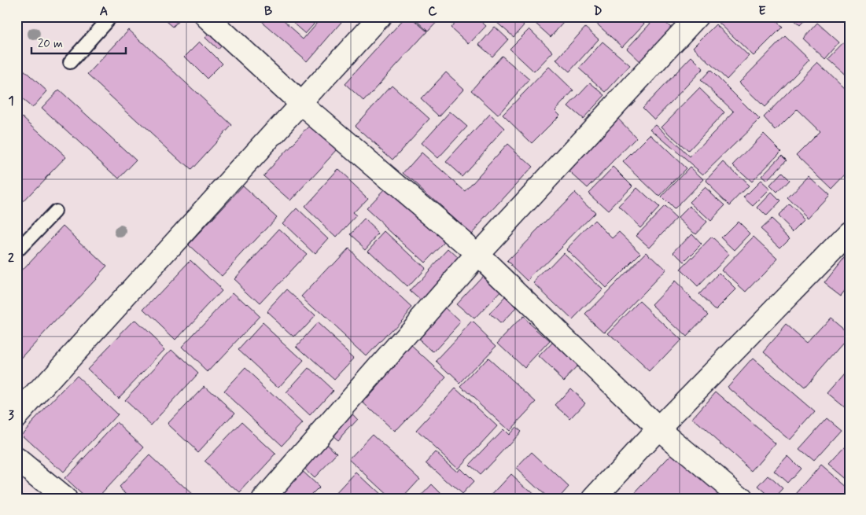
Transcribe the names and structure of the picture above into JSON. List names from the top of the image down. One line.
{"scale_bar":"20 m","grid":{"columns":["A","B","C","D","E"],"rows":["1","2","3"]}}
